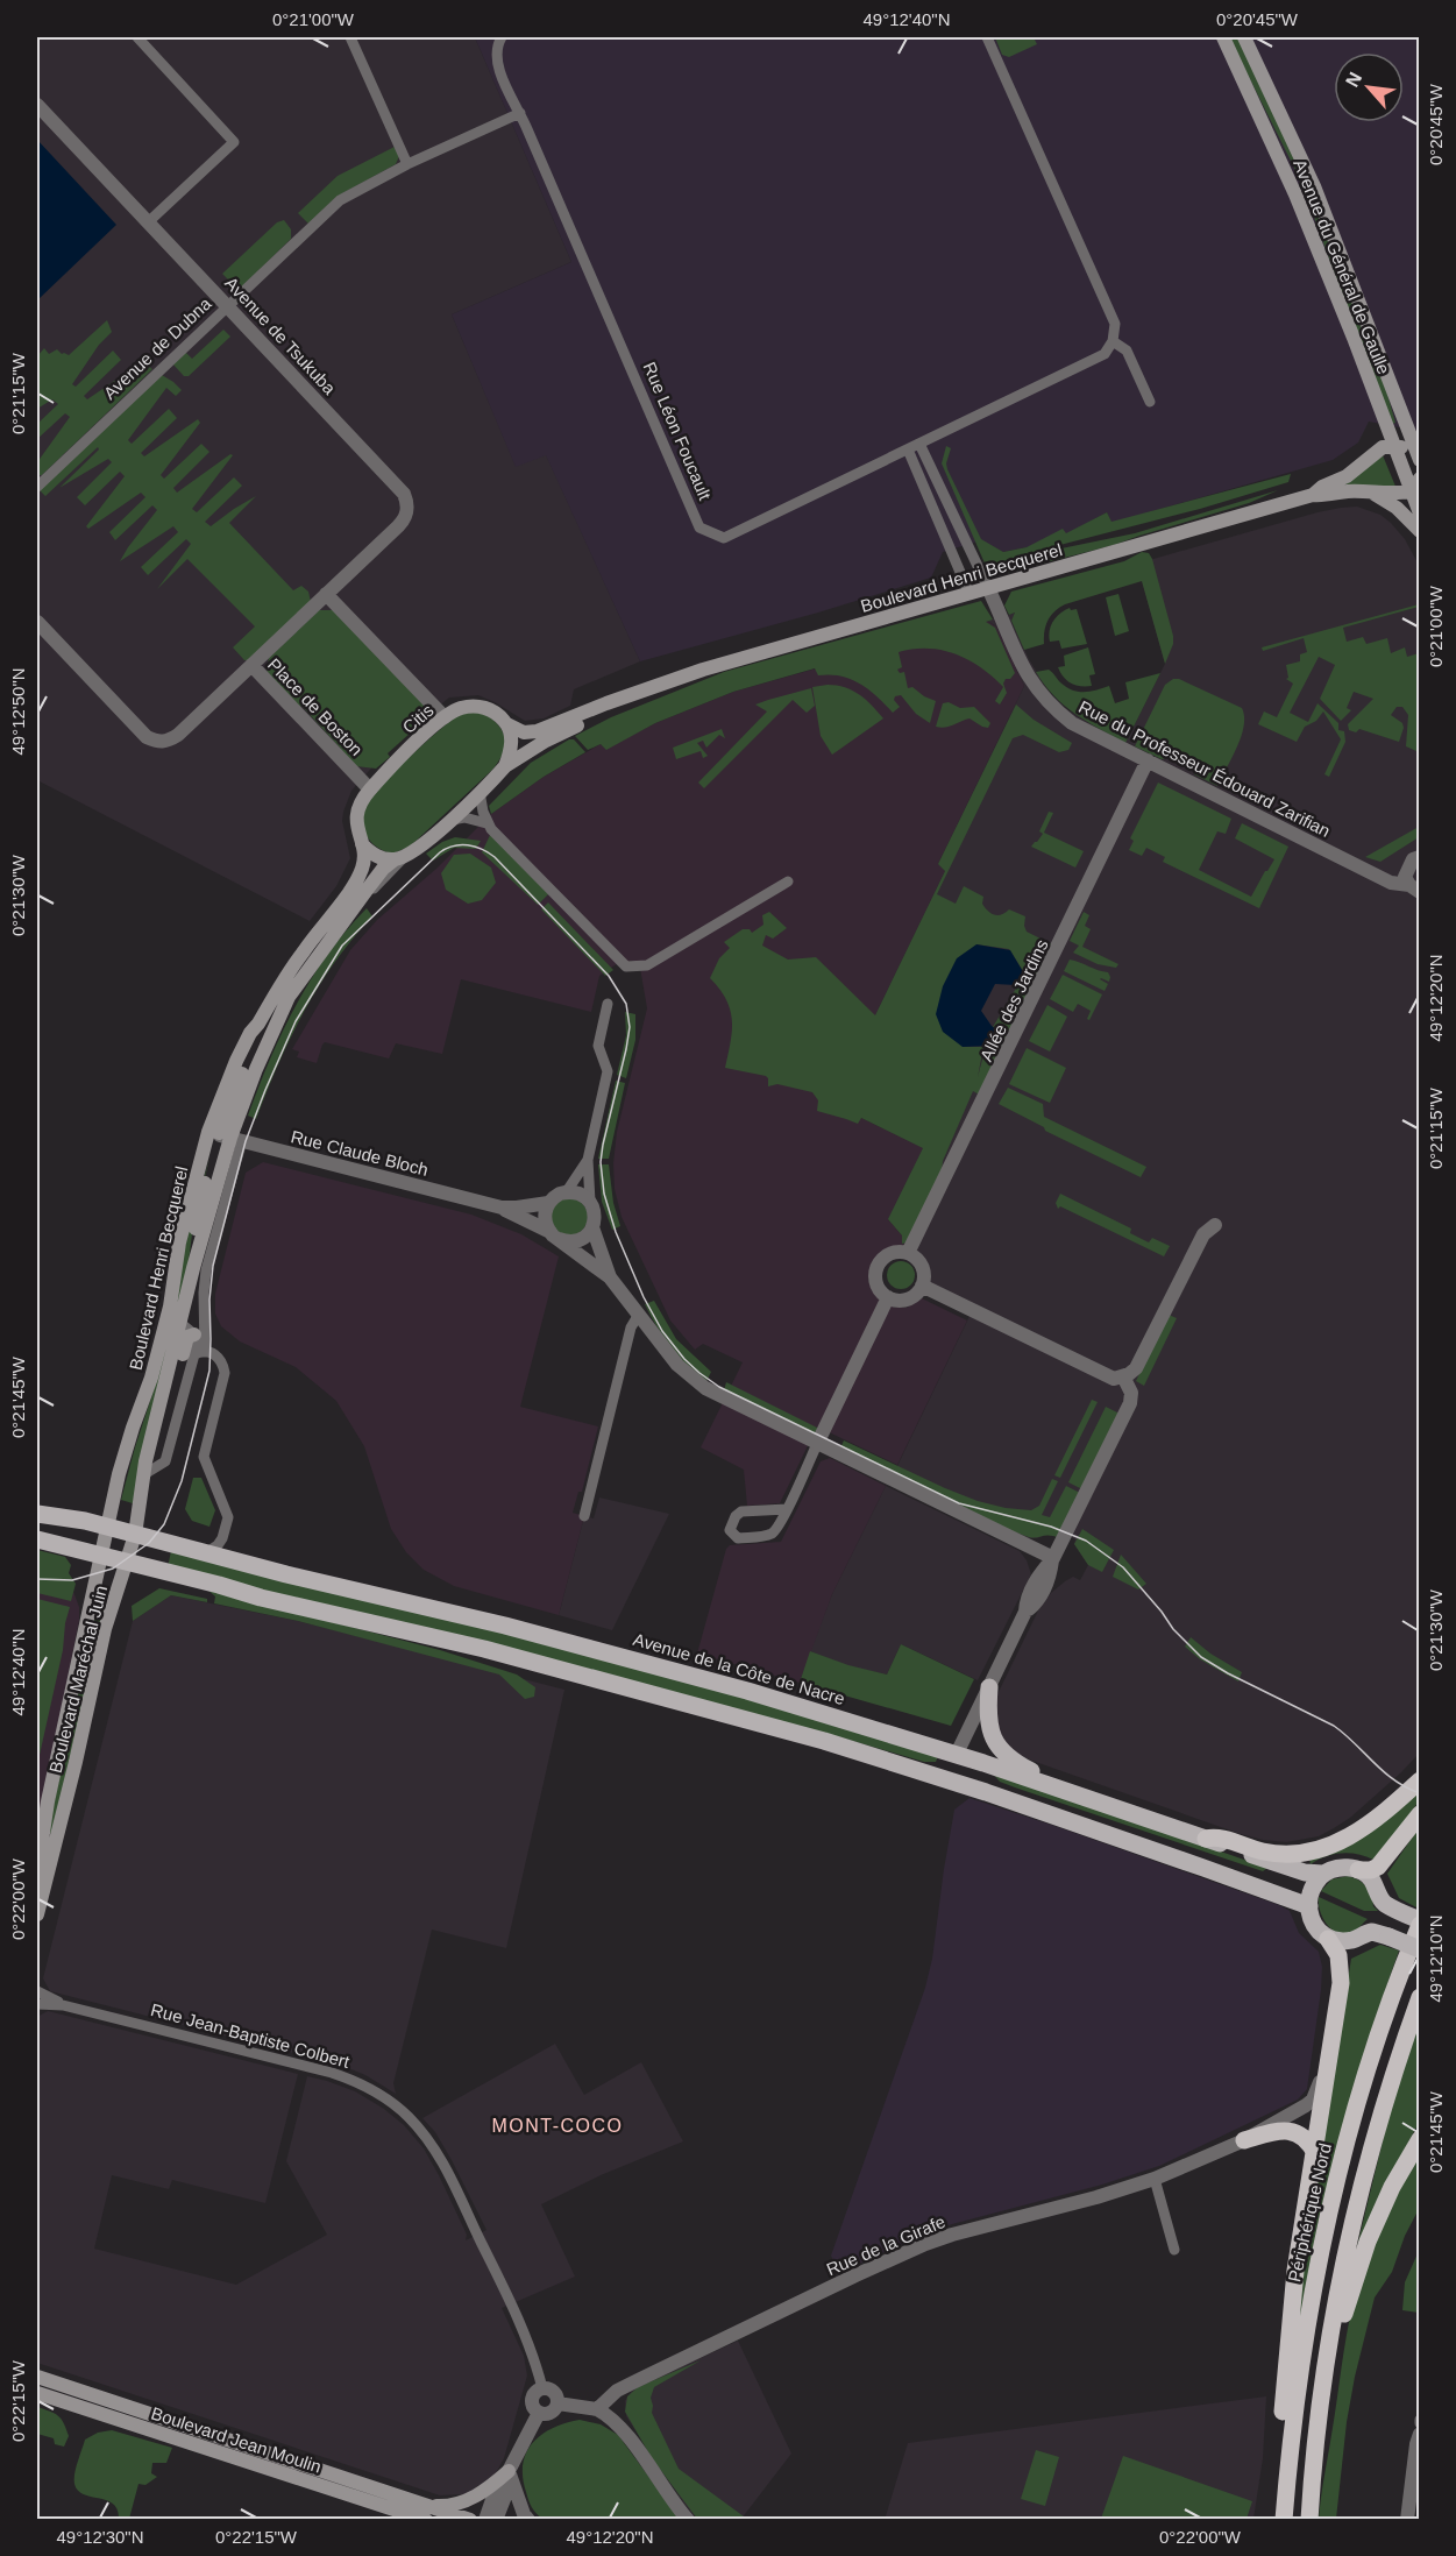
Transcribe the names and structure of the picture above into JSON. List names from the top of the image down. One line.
{"streets":{"highway":["Périphérique Nord"],"main road":["Avenue du Général de Gaulle","Boulevard Henri Becquerel","Citis","Avenue de la Côte de Nacre","Boulevard Maréchal Juin","Boulevard Jean Moulin"],"street":["Avenue de Tsukuba","Avenue de Dubna","Rue Léon Foucault","Place de Boston","Rue du Professeur Édouard Zarifian","Allée des Jardins","Rue Claude Bloch","Rue Jean-Baptiste Colbert","Rue de la Girafe"]},"crossings":[["Avenue de Tsukuba","Avenue de Dubna"],["Avenue de Tsukuba","Place de Boston"],["Avenue de Dubna","Rue Léon Foucault"],["Boulevard Henri Becquerel","Citis"],["Boulevard Henri Becquerel","Rue du Professeur Édouard Zarifian"],["Boulevard Henri Becquerel","Rue Claude Bloch"],["Boulevard Henri Becquerel","Avenue de la Côte de Nacre"],["Boulevard Henri Becquerel","Boulevard Maréchal Juin"],["Place de Boston","Citis"],["Rue du Professeur Édouard Zarifian","Allée des Jardins"],["Avenue de la Côte de Nacre","Boulevard Maréchal Juin"]],"districts":["MONT-COCO"],"north":"top left","coordinates":["0°21'00\"W","49°12'40\"N","0°20'45\"W","0°21'15\"W","49°12'50\"N","0°21'30\"W","49°12'20\"N","0°21'45\"W","0°22'00\"W","49°12'10\"N","0°22'15\"W","49°12'30\"N"]}
